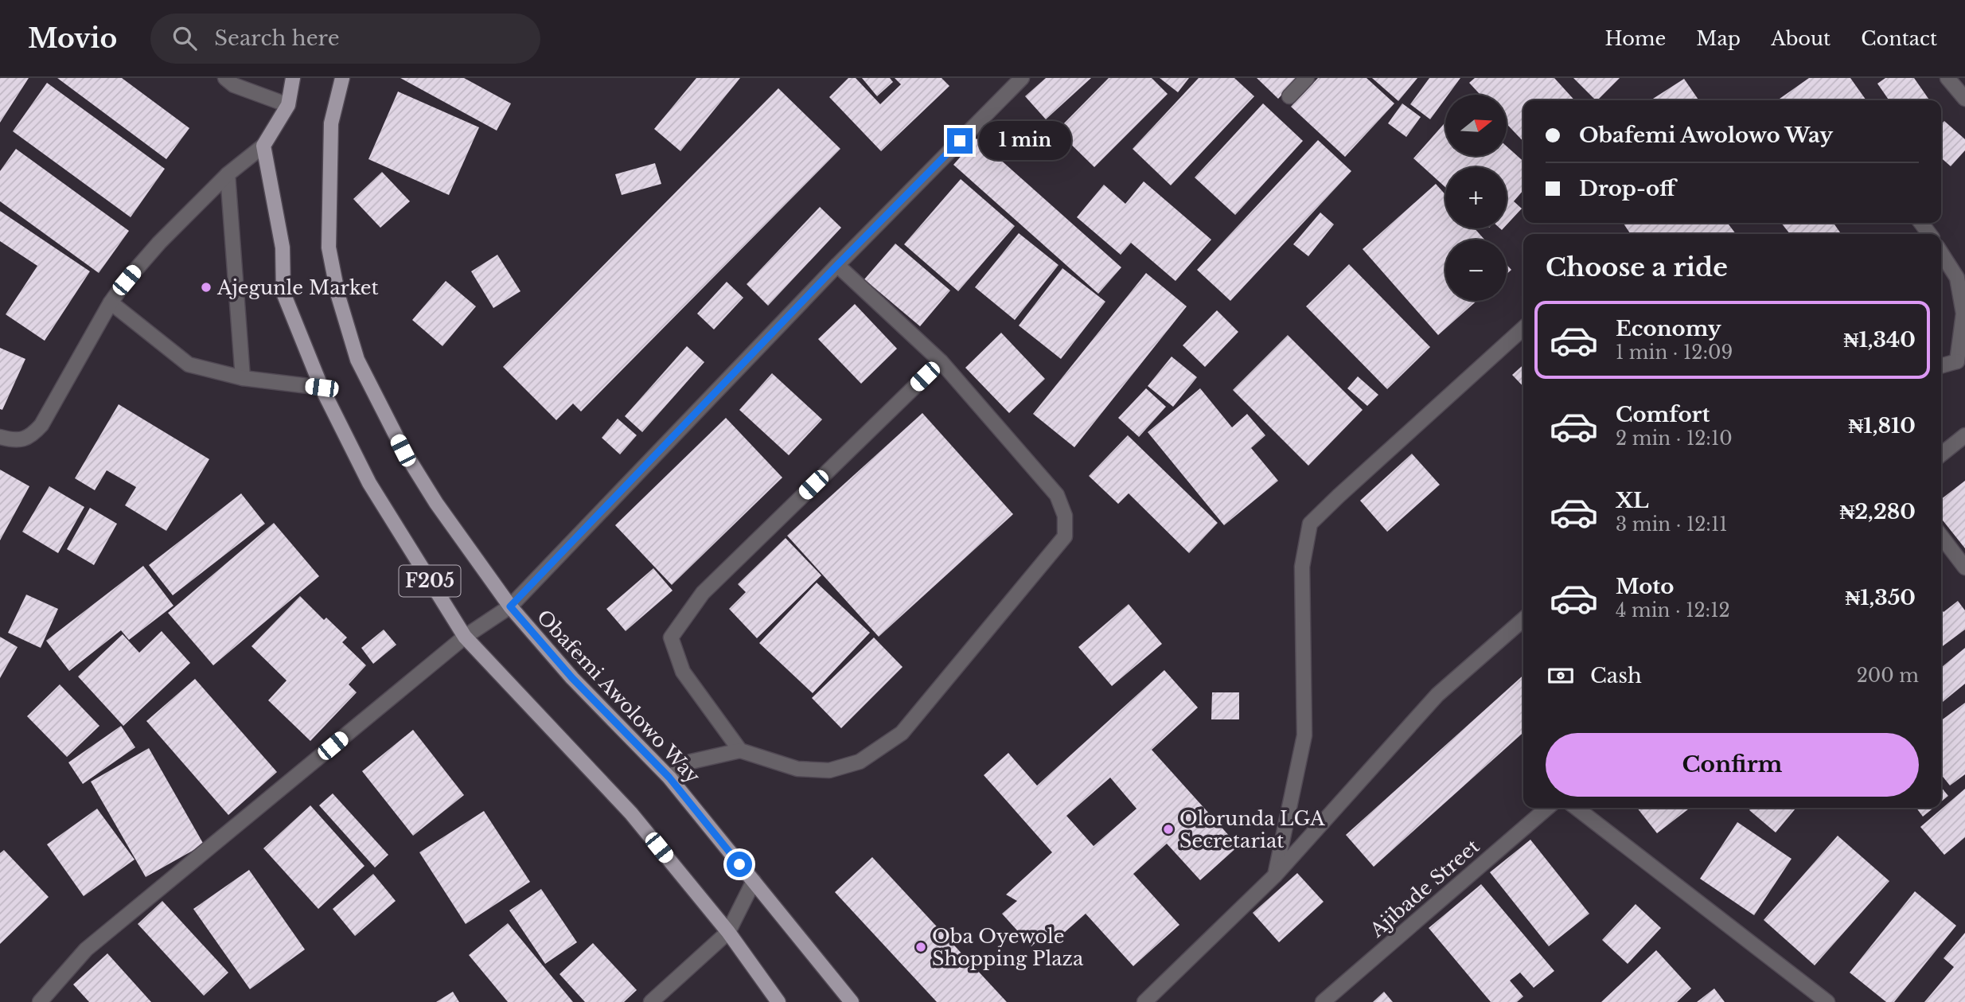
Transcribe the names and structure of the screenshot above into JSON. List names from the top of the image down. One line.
{"streets":{"main road":["F205","Obafemi Awolowo Way"],"street":["Ajibade Street"]},"places":["Ajegunle Market","Olorunda LGA Secretariat","Oba Oyewole Shopping Plaza"],"north":"right","page":{"header":"Movio","search":"Search here","nav":["Home","Map","About","Contact"],"map_buttons":["+","−"],"banner":["Obafemi Awolowo Way","Drop-off"],"bubble":"1 min","heading":"Choose a ride","list":[{"name":"Economy","note":"1 min · 12:09","value":"₦1,340"},{"name":"Comfort","note":"2 min · 12:10","value":"₦1,810"},{"name":"XL","note":"3 min · 12:11","value":"₦2,280"},{"name":"Moto","note":"4 min · 12:12","value":"₦1,350"}],"pay":["Cash","200 m"],"buttons":"Confirm"}}
